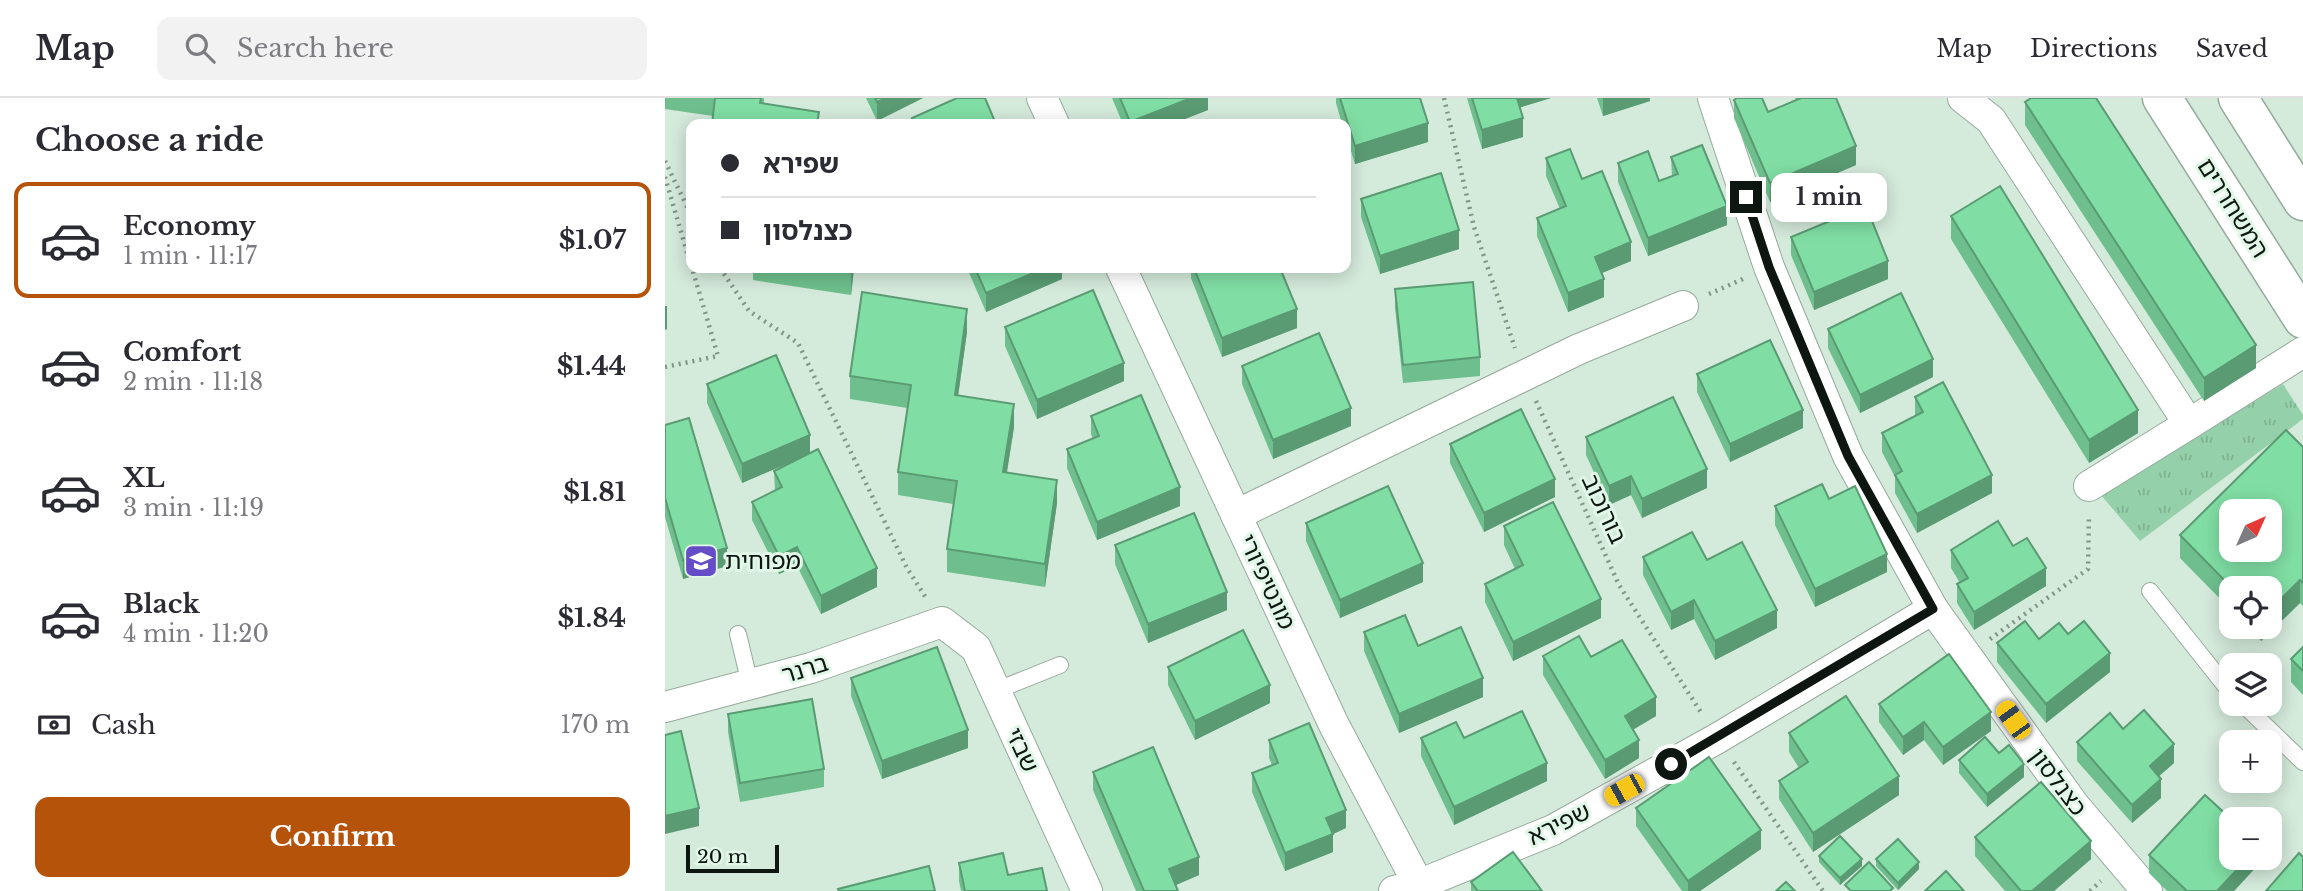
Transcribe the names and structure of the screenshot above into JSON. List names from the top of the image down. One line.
{"streets":{"main road":["המשחררים"],"street":["מונטיפיורי","ברנר","שבזי","כצנלסון","שפירא"],"path":["בורוכוב"]},"crossings":[["בורוכוב","שפירא"],["מונטיפיורי","שפירא"],["ברנר","שבזי"],["כצנלסון","שפירא"]],"places":{"school or university":["מפוחית"]},"scale_bar":"20 m","north":"top right","page":{"header":"Map","search":"Search here","nav":["Map","Directions","Saved"],"heading":"Choose a ride","banner":["שפירא","כצנלסון"],"bubble":"1 min","list":[{"name":"Economy","note":"1 min · 11:17","value":"$1.07"},{"name":"Comfort","note":"2 min · 11:18","value":"$1.44"},{"name":"XL","note":"3 min · 11:19","value":"$1.81"},{"name":"Black","note":"4 min · 11:20","value":"$1.84"}],"map_buttons":["+","−"],"pay":["Cash","170 m"],"buttons":"Confirm","scale":"20 m"}}
